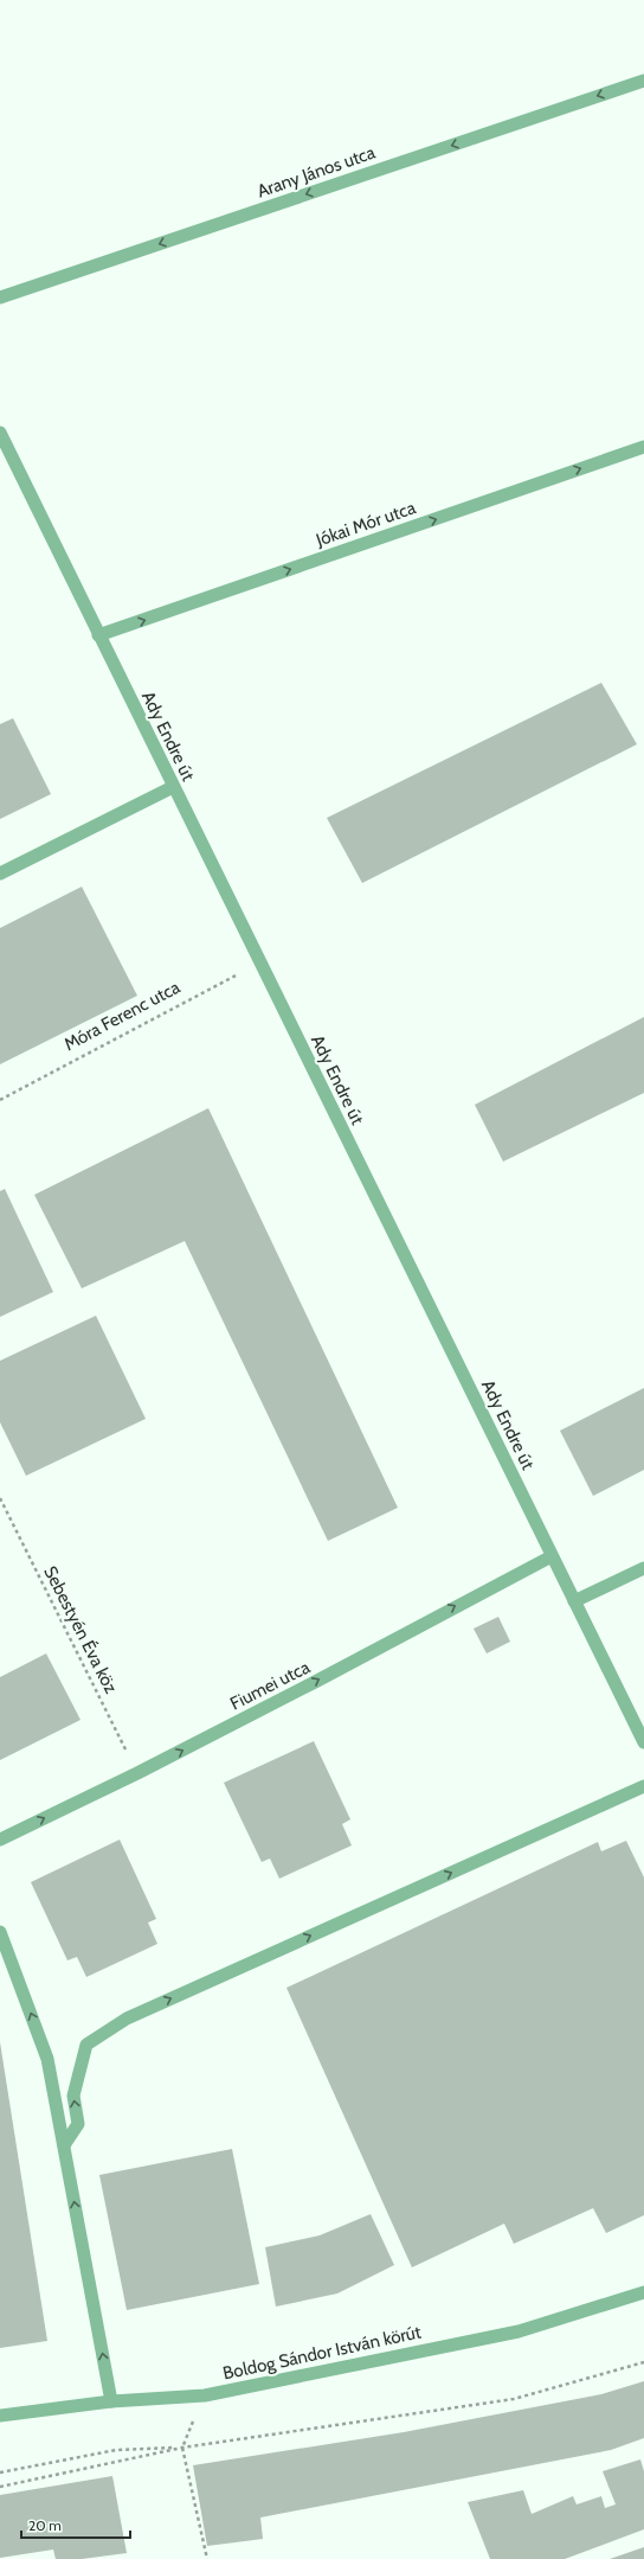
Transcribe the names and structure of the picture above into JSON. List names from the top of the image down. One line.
{"streets":{"street":["Arany János utca","Jókai Mór utca","Ady Endre út","Fiumei utca","Boldog Sándor István körút"],"path":["Móra Ferenc utca","Sebestyén Éva köz"]},"crossings":[["Jókai Mór utca","Ady Endre út"],["Ady Endre út","Móra Ferenc utca"],["Ady Endre út","Fiumei utca"],["Sebestyén Éva köz","Fiumei utca"]],"one_way":["Arany János utca","Jókai Mór utca","Fiumei utca"],"scale_bar":"20 m"}
